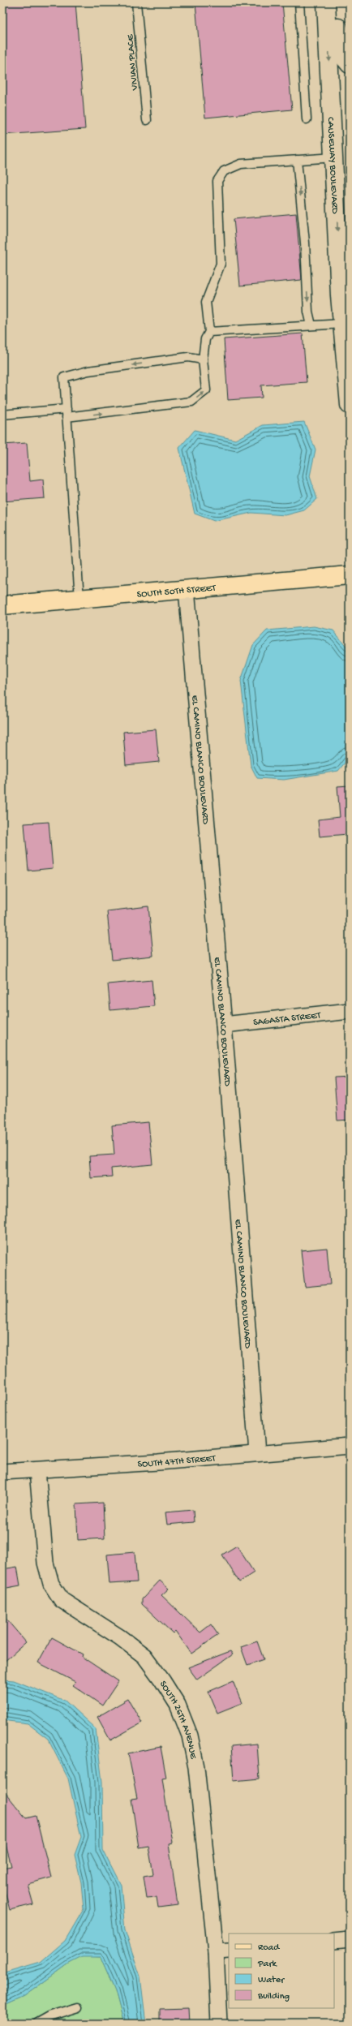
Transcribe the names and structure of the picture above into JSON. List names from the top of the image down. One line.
{"streets":{"main road":["CAUSEWAY BOULEVARD","SOUTH 50TH STREET"],"street":["EL CAMINO BLANCO BOULEVARD","SAGASTA STREET","SOUTH 47TH STREET","SOUTH 26TH AVENUE"],"lane":["VIVIAN PLACE"]},"crossings":[["SOUTH 50TH STREET","EL CAMINO BLANCO BOULEVARD"],["EL CAMINO BLANCO BOULEVARD","SAGASTA STREET"],["EL CAMINO BLANCO BOULEVARD","SOUTH 47TH STREET"],["SOUTH 47TH STREET","SOUTH 26TH AVENUE"]],"one_way":["CAUSEWAY BOULEVARD"],"legend":["Road","Park","Water","Building"]}
